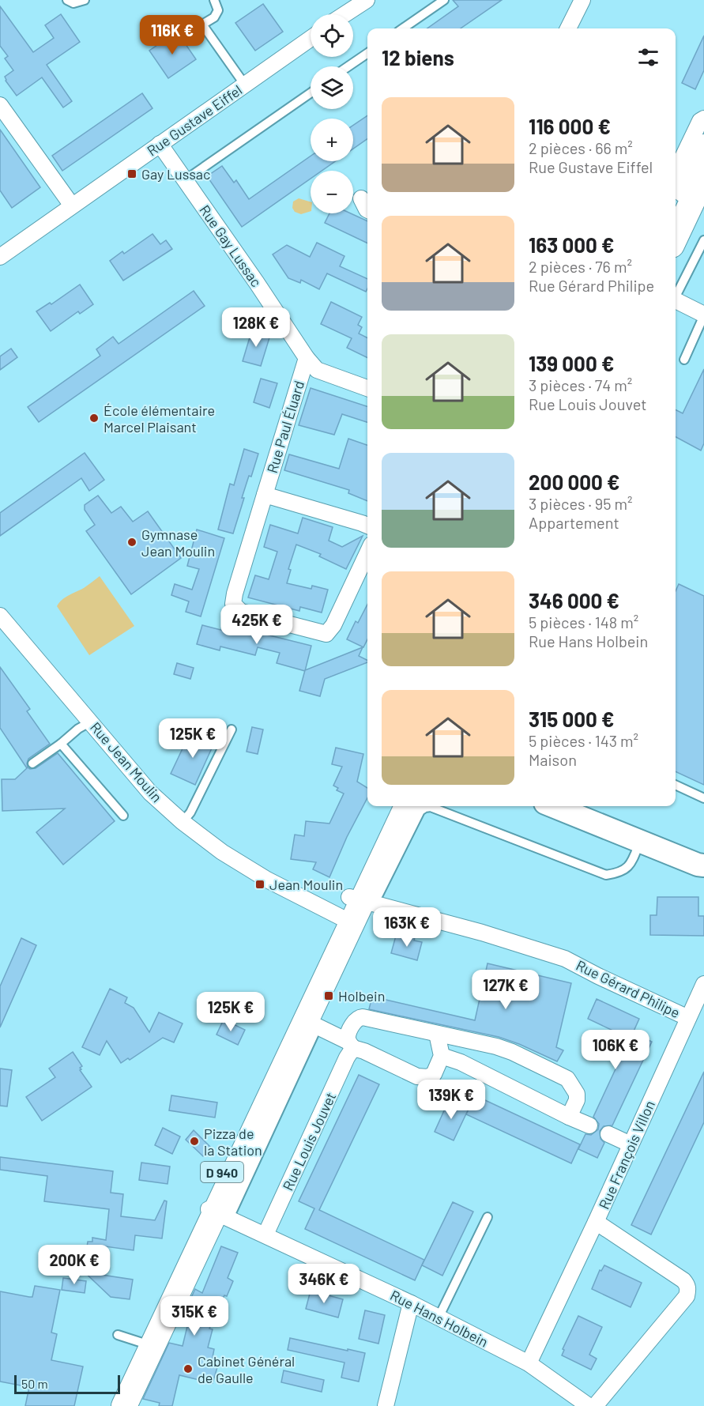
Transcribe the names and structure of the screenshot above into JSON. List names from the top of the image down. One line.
{"streets":{"main road":["D 940"],"street":["Rue Gustave Eiffel","Rue Gay Lussac","Rue Paul Éluard","Rue Jean Moulin","Rue Gérard Philipe","Rue Louis Jouvet","Rue François Villon","Rue Hans Holbein"]},"crossings":[["Rue Gustave Eiffel","Rue Gay Lussac"],["Rue Gay Lussac","Rue Paul Éluard"],["Rue Jean Moulin","Rue Gérard Philipe"],["Rue Jean Moulin","D 940"],["Rue Gérard Philipe","Rue François Villon"],["Rue Gérard Philipe","D 940"],["Rue Louis Jouvet","Rue Hans Holbein"],["Rue François Villon","Rue Hans Holbein"],["D 940","Rue Hans Holbein"]],"places":{"transit":["Gay Lussac","Jean Moulin","Holbein"],"other":["École élémentaire Marcel Plaisant","Gymnase Jean Moulin","Pizza de la Station","Cabinet Général de Gaulle"]},"scale_bar":"50 m","page":{"map_buttons":["+","−"],"price":["116K €","128K €","425K €","125K €","163K €","127K €","125K €","106K €","139K €","200K €","346K €","315K €"],"heading":"12 biens","list":[{"name":"116 000 €","note":"2 pièces · 66 m² · Rue Gustave Eiffel"},{"name":"163 000 €","note":"2 pièces · 76 m² · Rue Gérard Philipe"},{"name":"139 000 €","note":"3 pièces · 74 m² · Rue Louis Jouvet"},{"name":"200 000 €","note":"3 pièces · 95 m² · Appartement"},{"name":"346 000 €","note":"5 pièces · 148 m² · Rue Hans Holbein"},{"name":"315 000 €","note":"5 pièces · 143 m² · Maison"}],"scale":"50 m"}}
